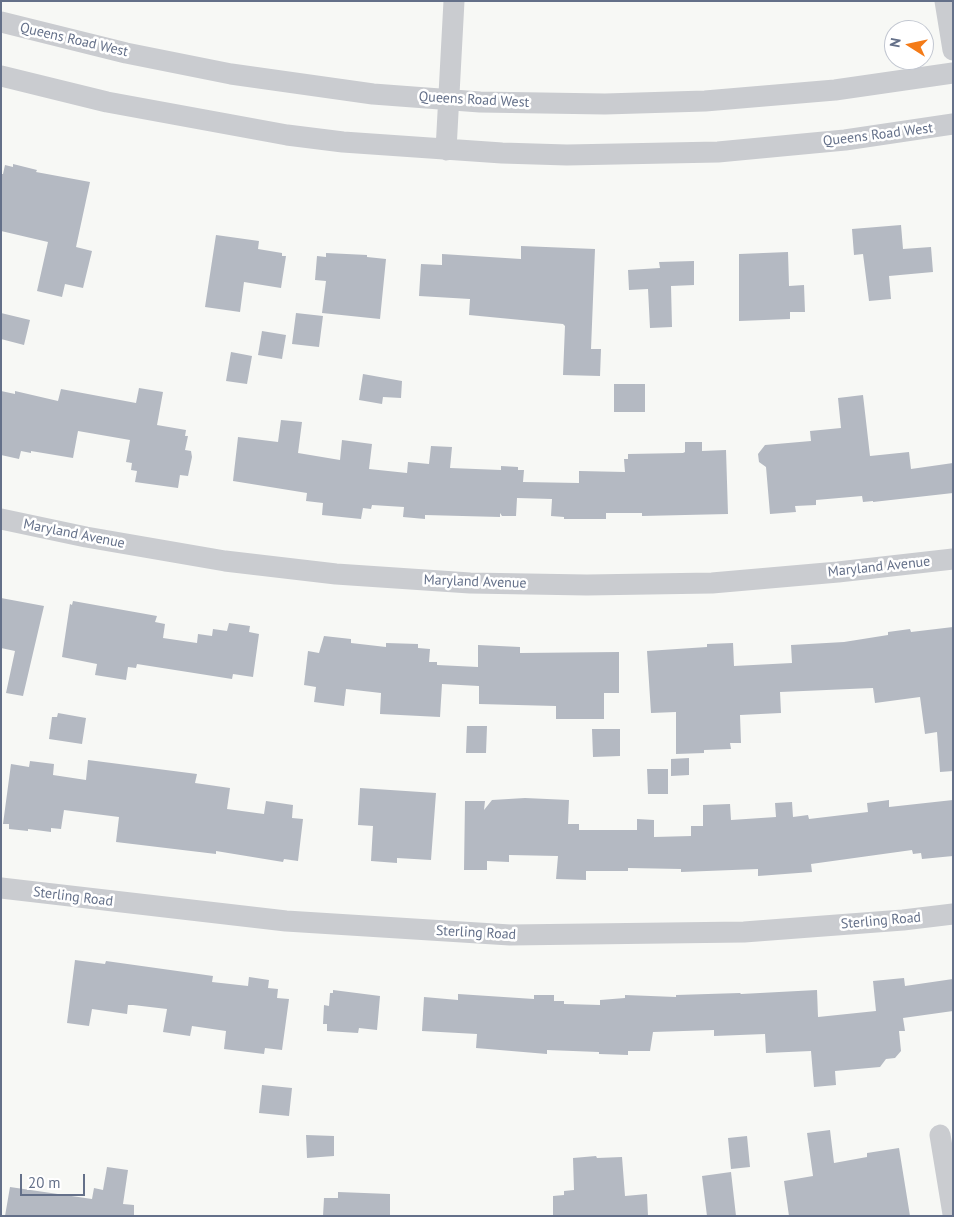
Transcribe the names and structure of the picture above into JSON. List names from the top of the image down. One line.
{"streets":{"street":["Queens Road West","Maryland Avenue","Sterling Road"]},"scale_bar":"20 m","north":"left"}
